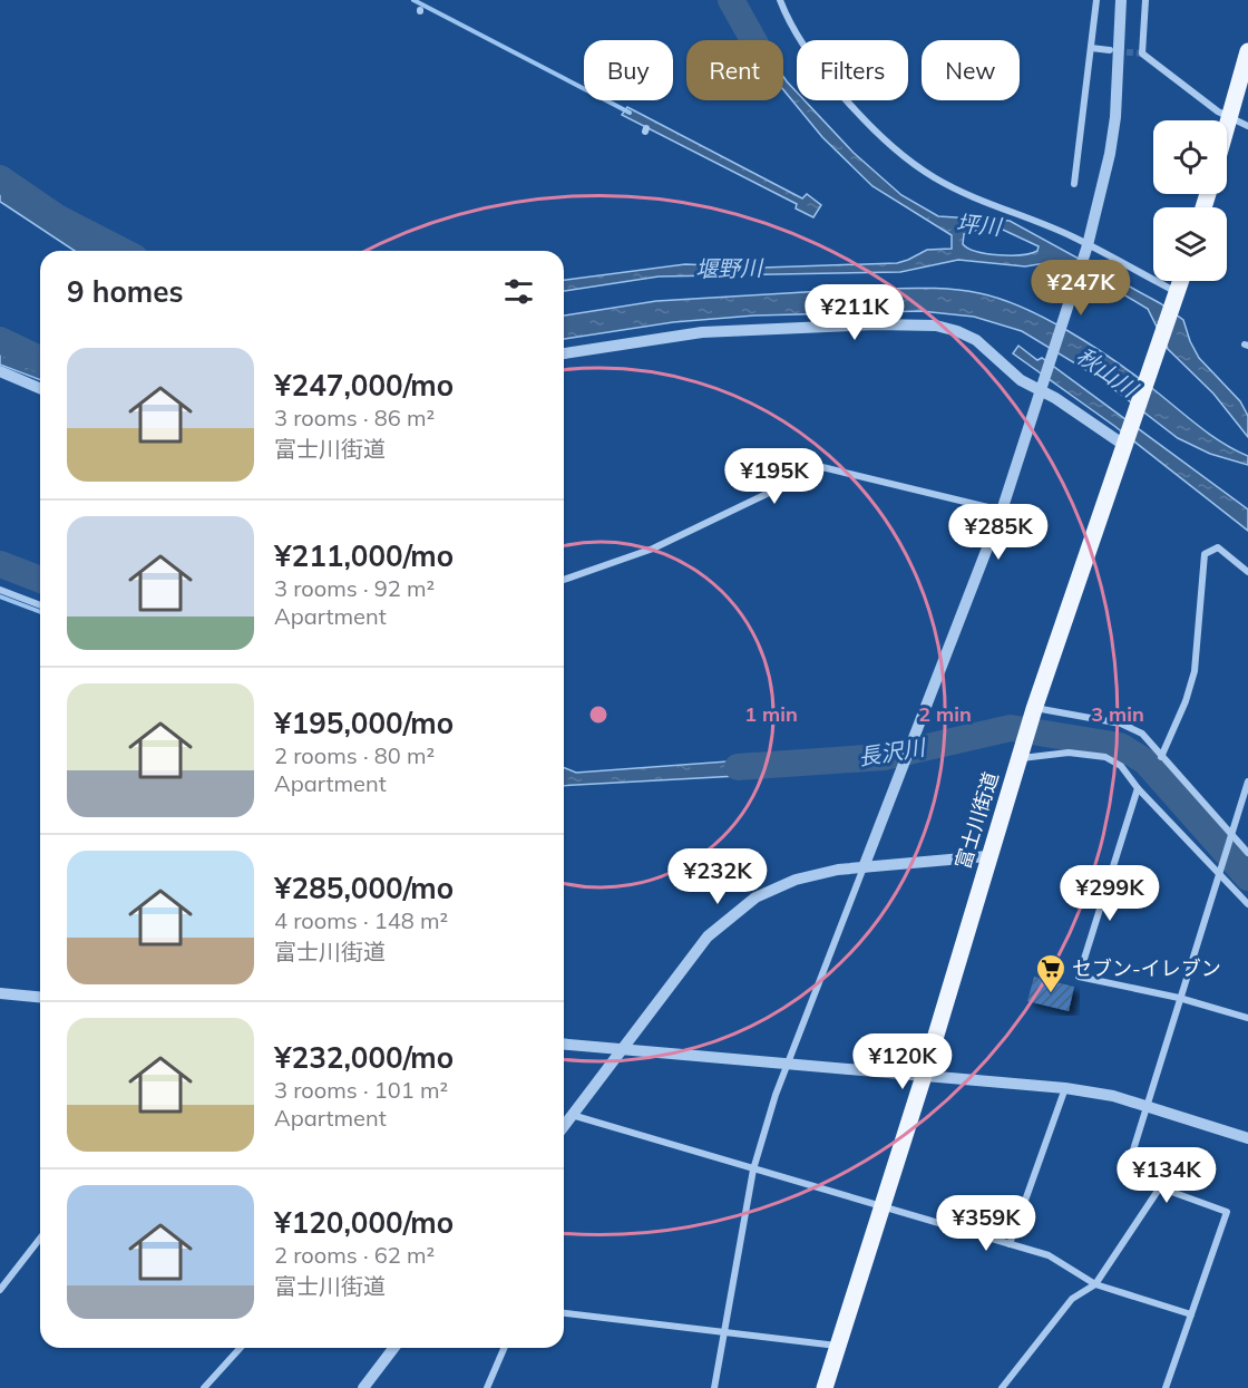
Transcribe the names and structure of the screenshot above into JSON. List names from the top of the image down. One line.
{"streets":{"main road":["富士川街道"]},"water":["坪川","堰野川","秋山川","長沢川"],"places":{"supermarket":["セブン-イレブン"]},"page":{"chip":["Buy","Rent","Filters","New"],"heading":"9 homes","price":["¥247K","¥211K","¥195K","¥285K","¥232K","¥299K","¥120K","¥134K","¥359K"],"list":[{"name":"¥247,000/mo","note":"3 rooms · 86 m² · 富士川街道"},{"name":"¥211,000/mo","note":"3 rooms · 92 m² · Apartment"},{"name":"¥195,000/mo","note":"2 rooms · 80 m² · Apartment"},{"name":"¥285,000/mo","note":"4 rooms · 148 m² · 富士川街道"},{"name":"¥232,000/mo","note":"3 rooms · 101 m² · Apartment"},{"name":"¥120,000/mo","note":"2 rooms · 62 m² · 富士川街道"}]},"rings":["1 min","2 min","3 min"]}
